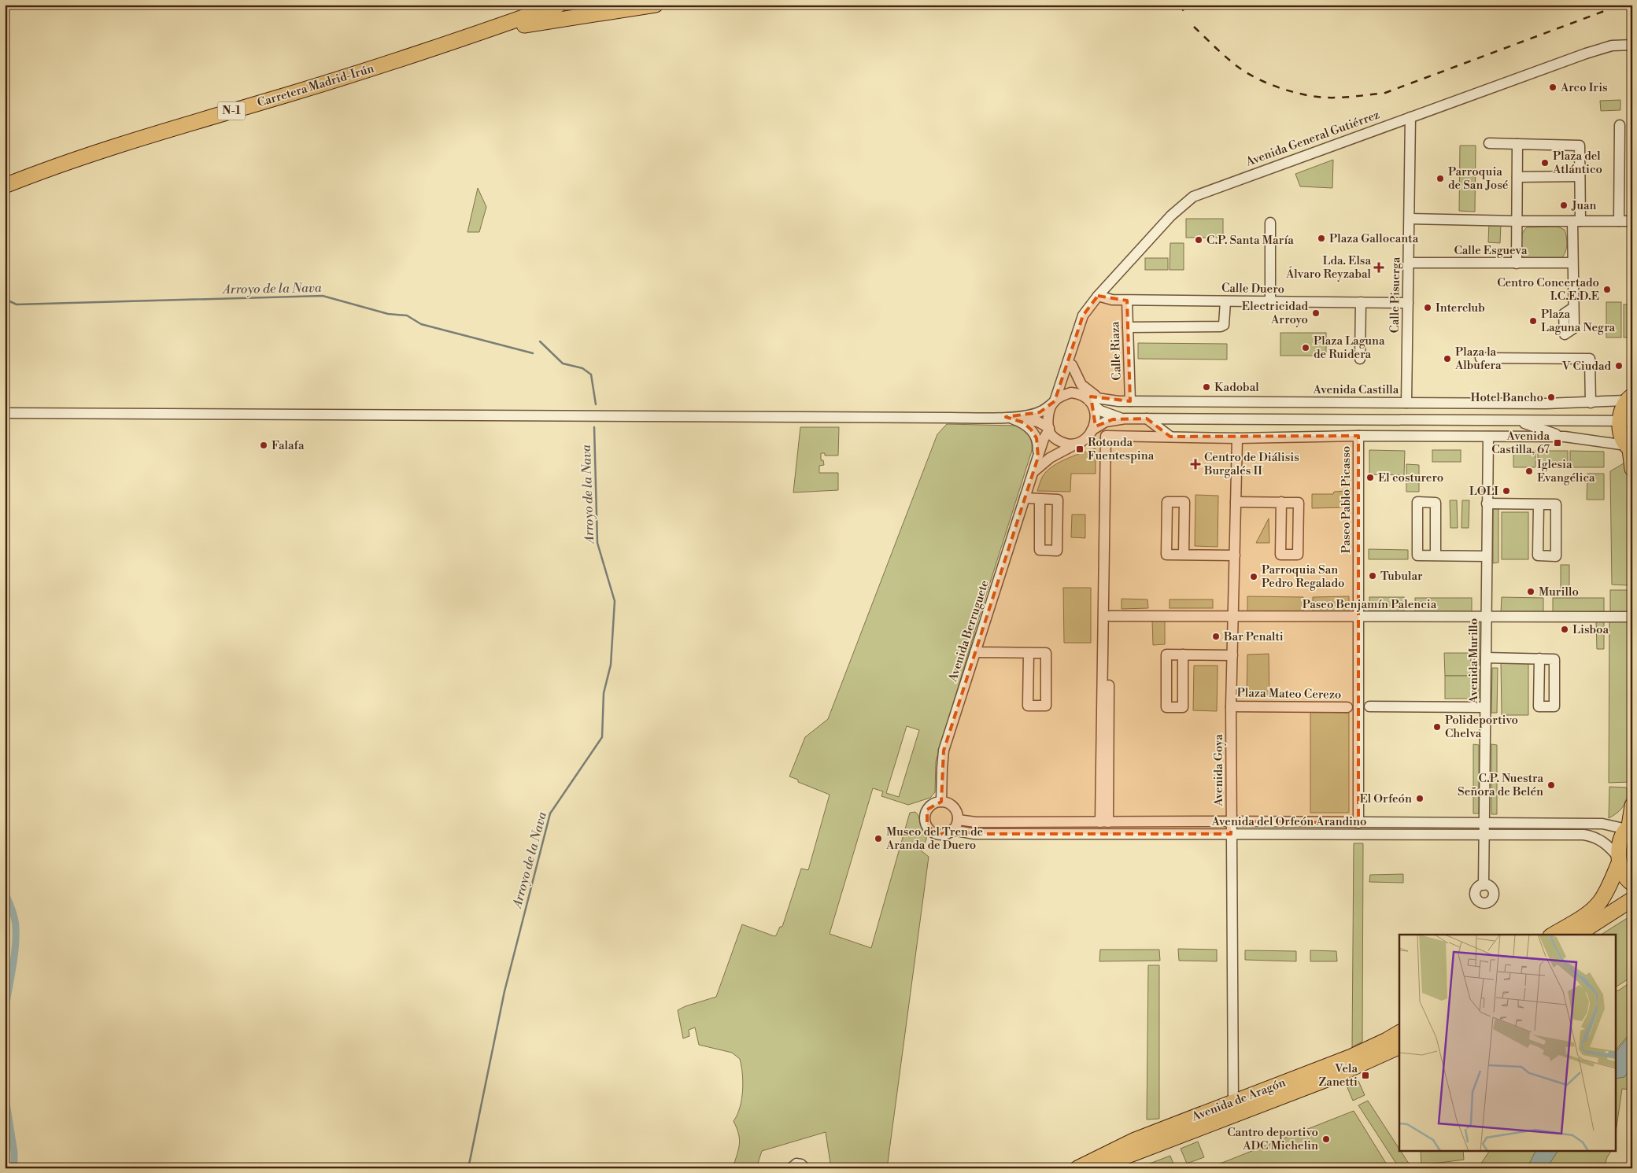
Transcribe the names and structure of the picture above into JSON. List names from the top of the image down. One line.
{"streets":{"highway":["Carretera Madrid-Irún","N-1","Avenida de Aragón"],"street":["Avenida General Gutiérrez","Calle Esgueva","Calle Duero","Calle Pisuerga","Calle Riaza","Avenida Castilla","Paseo Pablo Picasso","Paseo Benjamín Palencia","Avenida Berruguete","Avenida Murillo","Plaza Mateo Cerezo","Avenida Goya","Avenida del Orfeón Arandino"]},"crossings":[["Carretera Madrid-Irún","N-1"],["Avenida General Gutiérrez","Calle Duero"],["Avenida General Gutiérrez","Calle Pisuerga"],["Avenida General Gutiérrez","Avenida Castilla"],["Avenida General Gutiérrez","Avenida Berruguete"],["Calle Esgueva","Calle Pisuerga"],["Calle Duero","Calle Pisuerga"],["Calle Duero","Calle Riaza"],["Calle Pisuerga","Avenida Castilla"],["Calle Riaza","Avenida Castilla"],["Avenida Castilla","Paseo Pablo Picasso"],["Avenida Castilla","Paseo Benjamín Palencia"],["Avenida Castilla","Avenida Berruguete"],["Avenida Castilla","Avenida Murillo"],["Avenida Castilla","Avenida Goya"],["Paseo Pablo Picasso","Paseo Benjamín Palencia"],["Paseo Pablo Picasso","Avenida del Orfeón Arandino"],["Paseo Benjamín Palencia","Avenida Murillo"],["Paseo Benjamín Palencia","Avenida Goya"],["Avenida Berruguete","Avenida del Orfeón Arandino"],["Avenida Murillo","Avenida del Orfeón Arandino"],["Plaza Mateo Cerezo","Avenida Goya"],["Avenida Goya","Avenida del Orfeón Arandino"],["Avenida Goya","Avenida de Aragón"]],"water":["Arroyo de la Nava"],"places":{"other":["Arco Iris","Plaza del Atlántico","Parroquia de San José","Juan","Plaza Gallocanta","C.P. Santa María","Centro Concertado I.C.E.D.E","Interclub","Electricidad Arroyo","Plaza Laguna Negra","Plaza Laguna de Ruidera","Plaza la Albufera","V Ciudad","Kadobal","Hotel Bancho","Falafa","Iglesia Evangélica","El costurero","LOLI","Tubular","Parroquia San Pedro Regalado","Murillo","Lisboa","Bar Penalti","Polideportivo Chelva","C.P. Nuestra Señora de Belén","El Orfeón","Museo del Tren de Aranda de Duero","Cantro deportivo ADC Michelin"],"health":["Lda. Elsa Álvaro Reyzabal","Centro de Diálisis Burgalés II"],"transit":["Avenida Castilla, 67","Rotonda Fuentespina","Vela Zanetti"]}}
